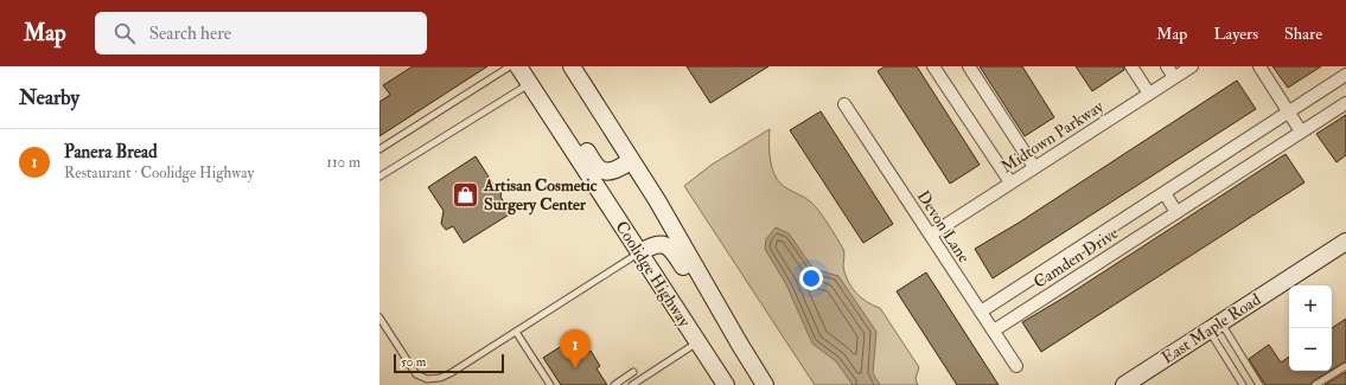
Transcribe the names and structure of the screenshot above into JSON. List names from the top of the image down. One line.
{"streets":{"main road":["Coolidge Highway","East Maple Road"],"street":["Midtown Parkway","Devon Lane","Camden Drive"]},"crossings":[["Midtown Parkway","Devon Lane"],["Devon Lane","Camden Drive"]],"places":{"shop":["Artisan Cosmetic Surgery Center"]},"scale_bar":"50 m","page":{"header":"Map","search":"Search here","nav":["Map","Layers","Share"],"heading":"Nearby","list":[{"mark":"1","name":"Panera Bread","note":"Restaurant · Coolidge Highway","value":"110 m"}],"map_buttons":["+","−"],"pins":"1","scale":"50 m"}}
